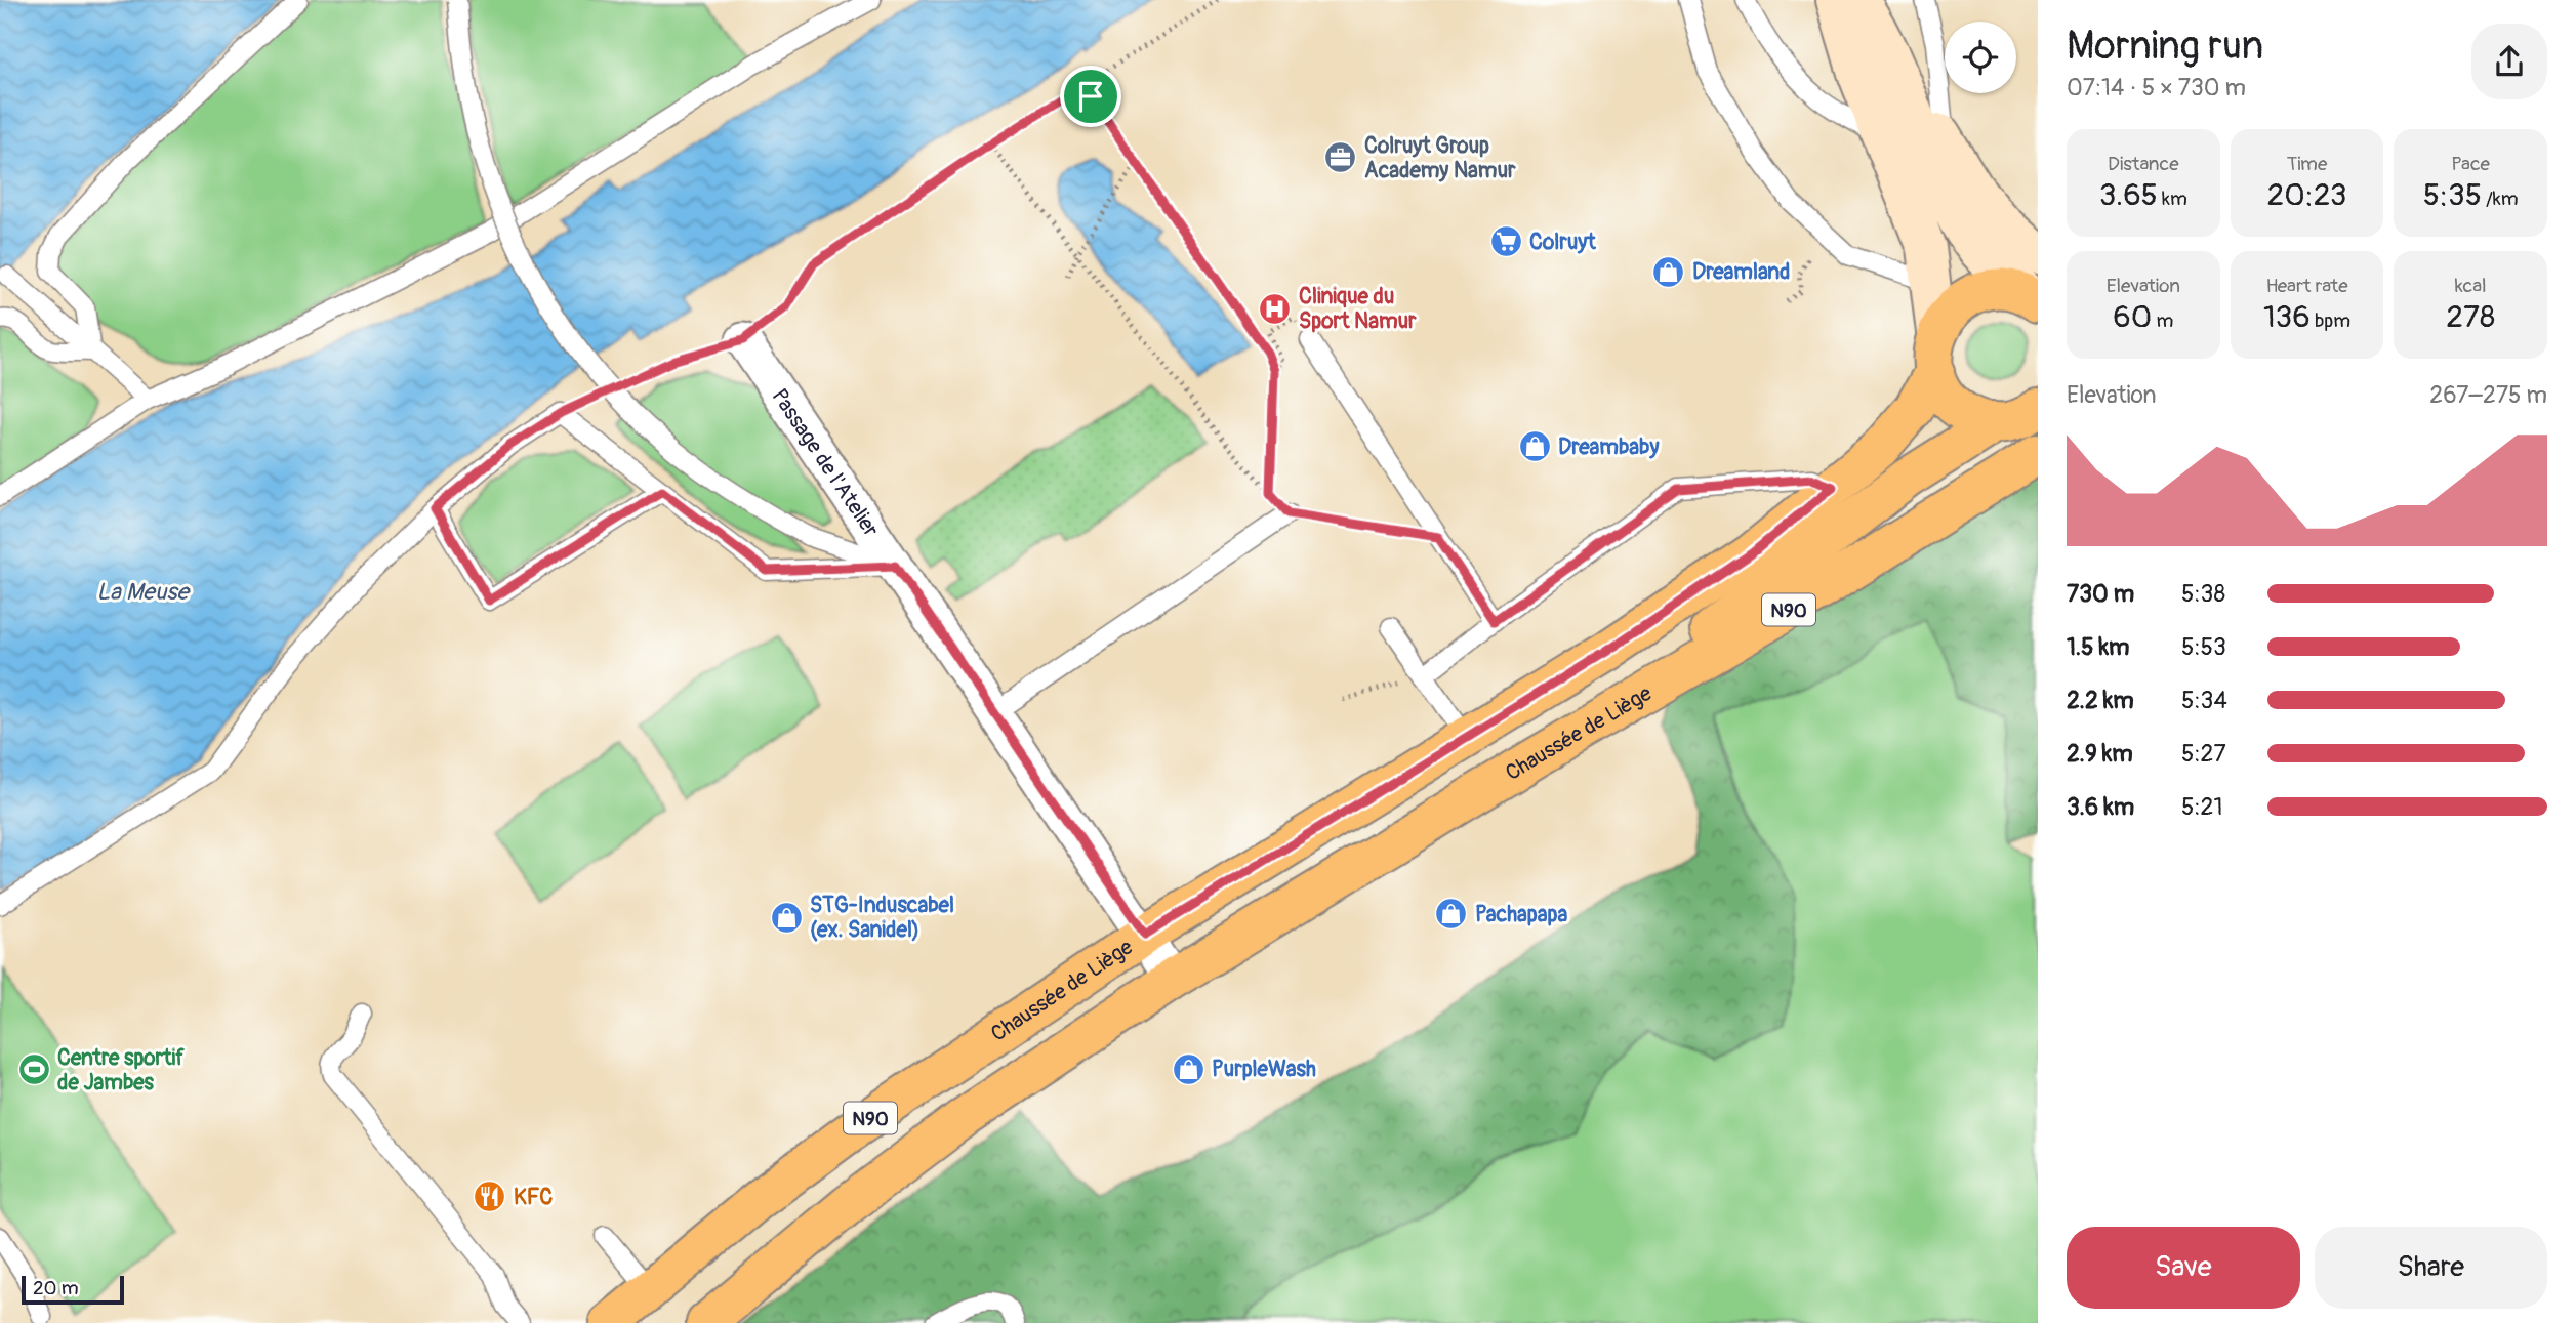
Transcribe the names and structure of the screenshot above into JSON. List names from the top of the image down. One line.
{"streets":{"main road":["N90","Chaussée de Liège"],"street":["Passage de l'Atelier"]},"crossings":[["Passage de l'Atelier","Chaussée de Liège"],["N90","Chaussée de Liège"]],"water":["La Meuse"],"places":{"office":["Colruyt Group Academy Namur"],"supermarket":["Colruyt"],"shop":["Dreamland","Dreambaby","Pachapapa","STG-Induscabel (ex. Sanidel)","PurpleWash"],"hospital":["Clinique du Sport Namur"],"sports":["Centre sportif de Jambes"],"restaurant":["KFC"]},"scale_bar":"20 m","page":{"heading":["Morning run","07:14 · 5 × 730 m"],"stats":[["Distance","3.65 km"],["Time","20:23"],["Pace","5:35 /km"],["Elevation","60 m"],["Heart rate","136 bpm"],["kcal","278"]],"chart":["Elevation","267–275 m"],"list":[{"name":"730 m","note":"5:38"},{"name":"1.5 km","note":"5:53"},{"name":"2.2 km","note":"5:34"},{"name":"2.9 km","note":"5:27"},{"name":"3.6 km","note":"5:21"}],"buttons":["Save","Share"],"scale":"20 m"}}
